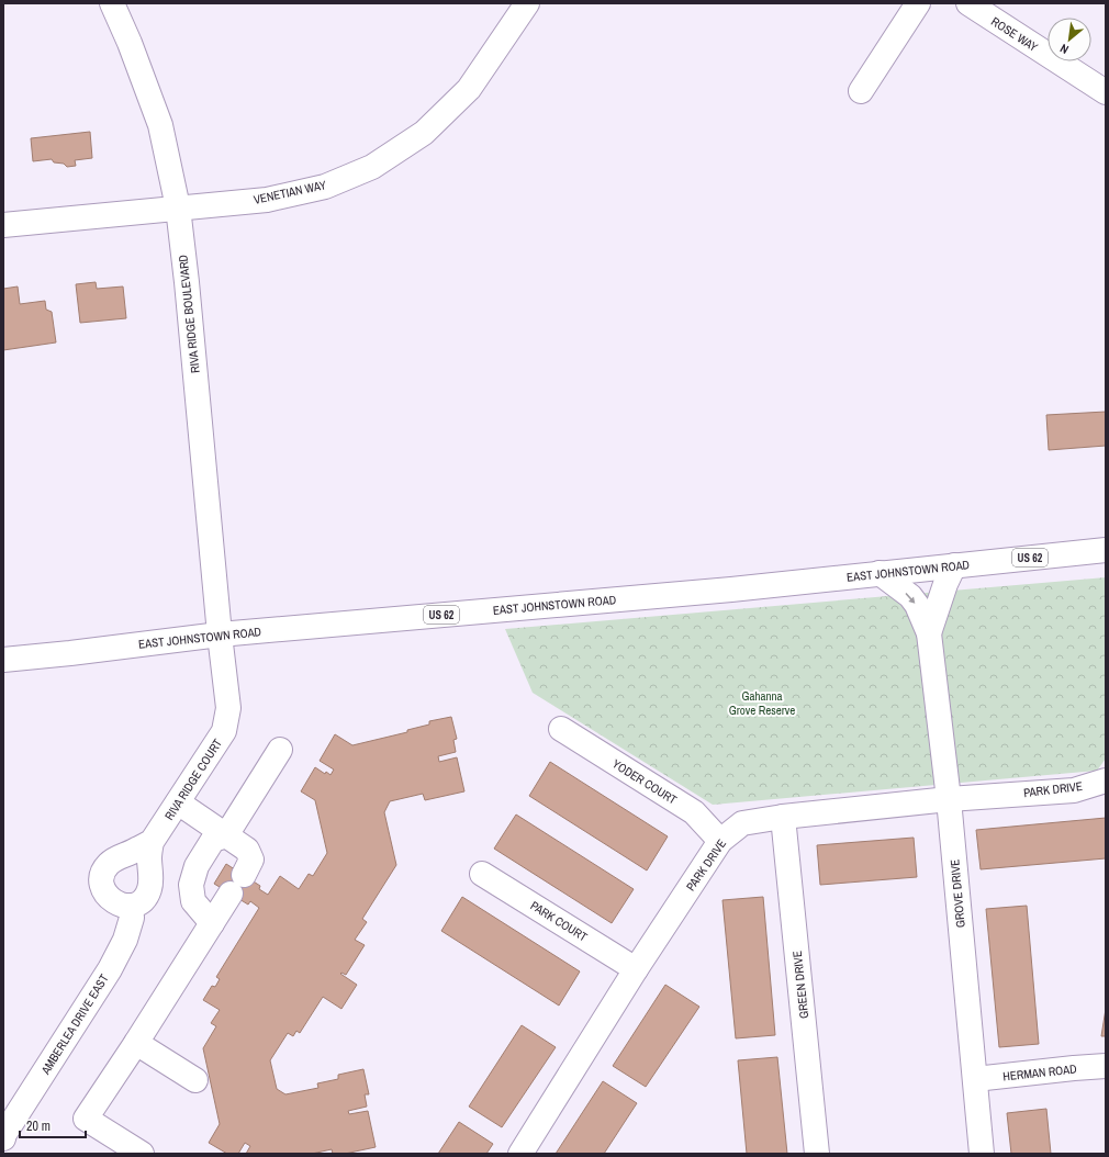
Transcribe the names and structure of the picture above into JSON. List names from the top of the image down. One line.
{"streets":{"main road":["ROSE WAY","VENETIAN WAY","RIVA RIDGE BOULEVARD","US 62","EAST JOHNSTOWN ROAD","RIVA RIDGE COURT","YODER COURT","PARK DRIVE","GROVE DRIVE","PARK COURT","GREEN DRIVE","AMBERLEA DRIVE EAST","HERMAN ROAD"]},"crossings":[["VENETIAN WAY","RIVA RIDGE BOULEVARD"],["RIVA RIDGE BOULEVARD","EAST JOHNSTOWN ROAD"],["RIVA RIDGE BOULEVARD","RIVA RIDGE COURT"],["EAST JOHNSTOWN ROAD","RIVA RIDGE COURT"],["EAST JOHNSTOWN ROAD","GROVE DRIVE"],["RIVA RIDGE COURT","AMBERLEA DRIVE EAST"],["YODER COURT","PARK DRIVE"],["PARK DRIVE","GROVE DRIVE"],["PARK DRIVE","PARK COURT"],["PARK DRIVE","GREEN DRIVE"],["GROVE DRIVE","HERMAN ROAD"]],"parks":["Gahanna Grove Reserve"],"scale_bar":"20 m","north":"bottom left"}
